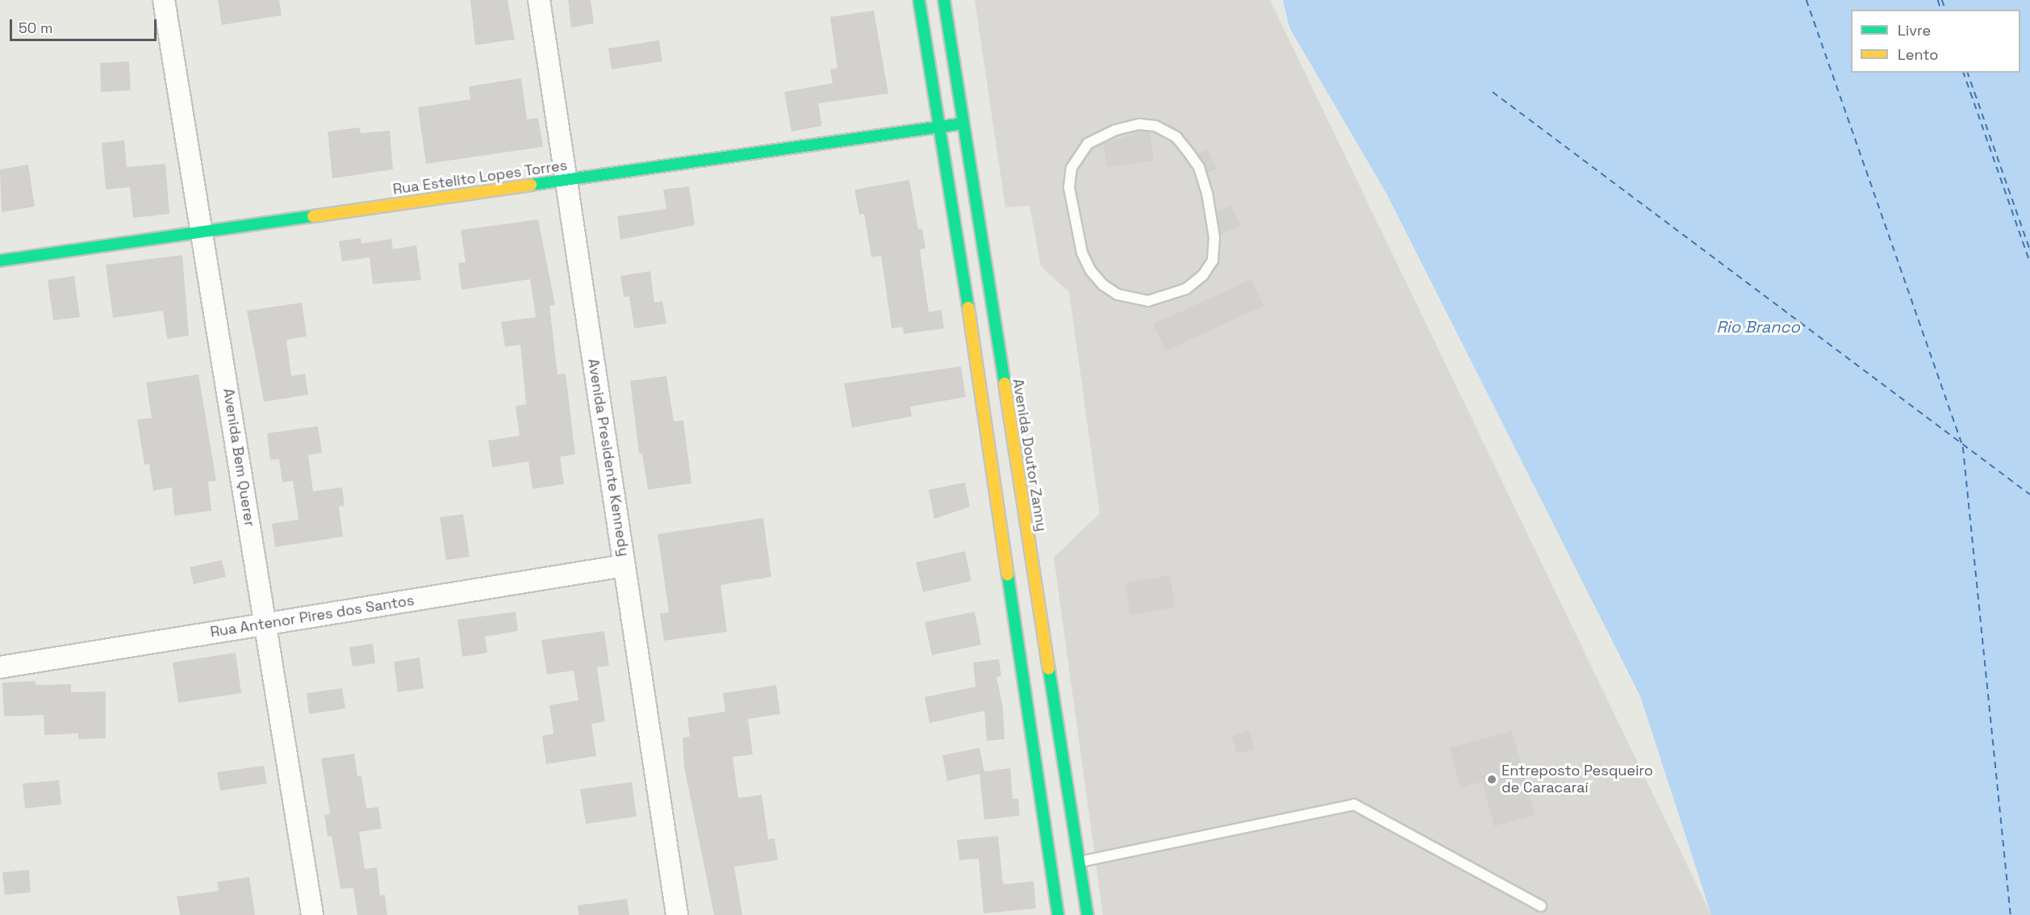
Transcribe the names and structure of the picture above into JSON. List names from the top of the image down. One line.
{"streets":{"street":["Rua Estelito Lopes Torres","Avenida Doutor Zanny","Avenida Bem Querer","Avenida Presidente Kennedy","Rua Antenor Pires dos Santos"]},"crossings":[["Rua Estelito Lopes Torres","Avenida Doutor Zanny"],["Rua Estelito Lopes Torres","Avenida Bem Querer"],["Rua Estelito Lopes Torres","Avenida Presidente Kennedy"],["Avenida Bem Querer","Rua Antenor Pires dos Santos"],["Avenida Presidente Kennedy","Rua Antenor Pires dos Santos"]],"water":["Rio Branco"],"places":["Entreposto Pesqueiro de Caracaraí"],"legend":["Livre","Lento"],"scale_bar":"50 m"}
